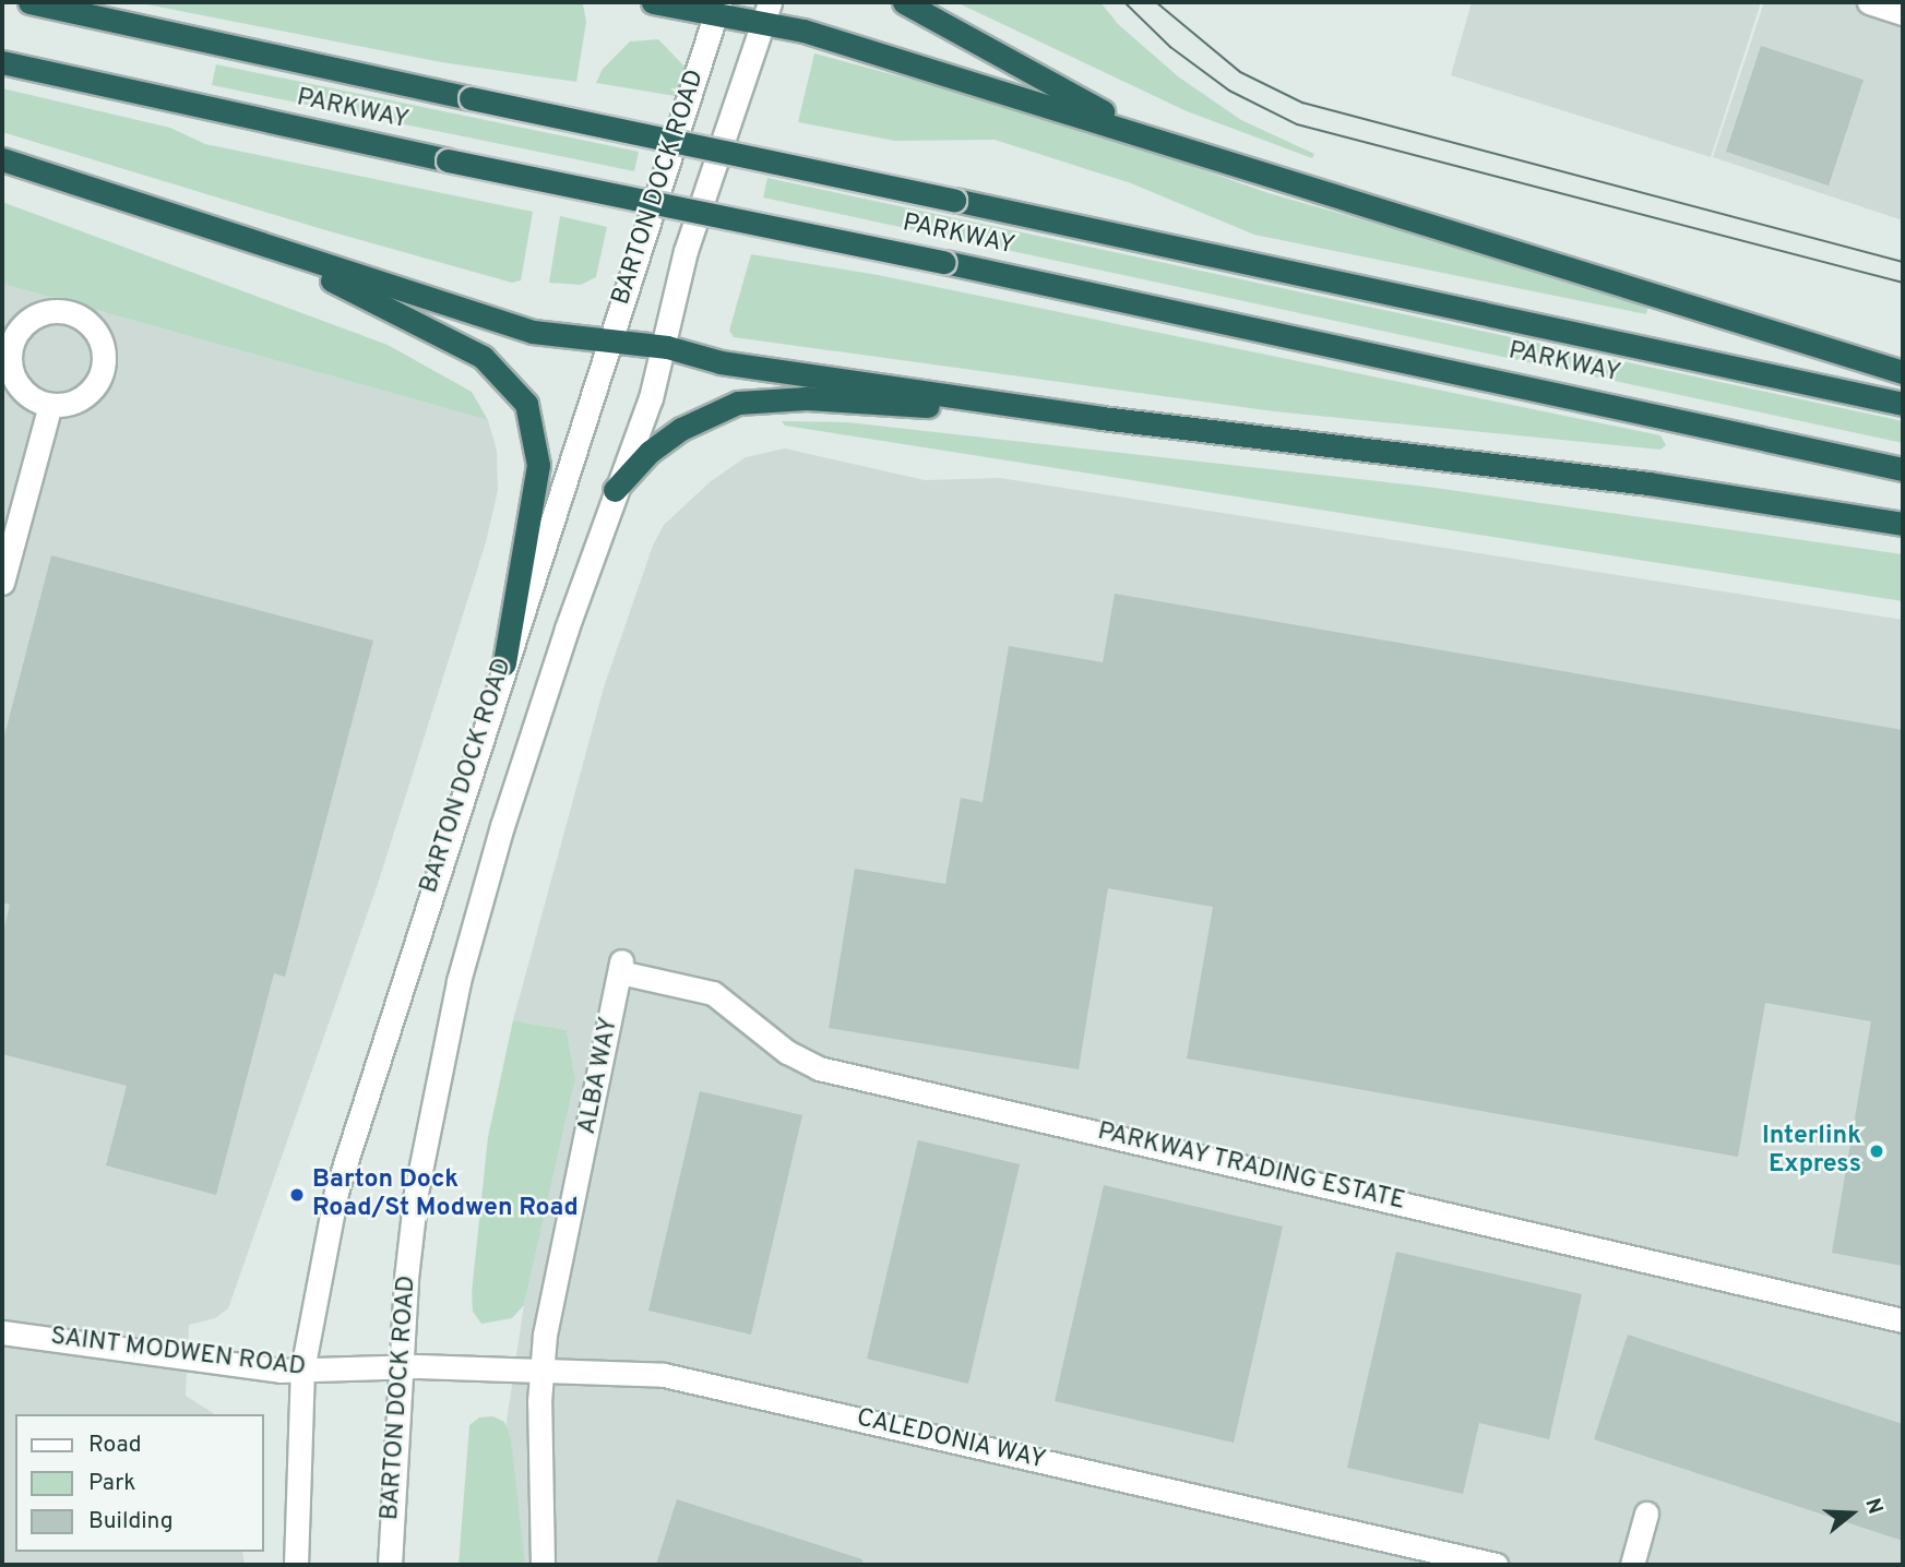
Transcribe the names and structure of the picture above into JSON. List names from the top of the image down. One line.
{"streets":{"highway":["PARKWAY"],"street":["BARTON DOCK ROAD","ALBA WAY","PARKWAY TRADING ESTATE","SAINT MODWEN ROAD","CALEDONIA WAY"]},"crossings":[["PARKWAY","BARTON DOCK ROAD"],["BARTON DOCK ROAD","SAINT MODWEN ROAD"],["BARTON DOCK ROAD","CALEDONIA WAY"],["ALBA WAY","PARKWAY TRADING ESTATE"],["ALBA WAY","CALEDONIA WAY"],["SAINT MODWEN ROAD","CALEDONIA WAY"]],"places":["Interlink Express","Barton Dock Road/St Modwen Road"],"legend":["Road","Park","Building"],"north":"right"}
